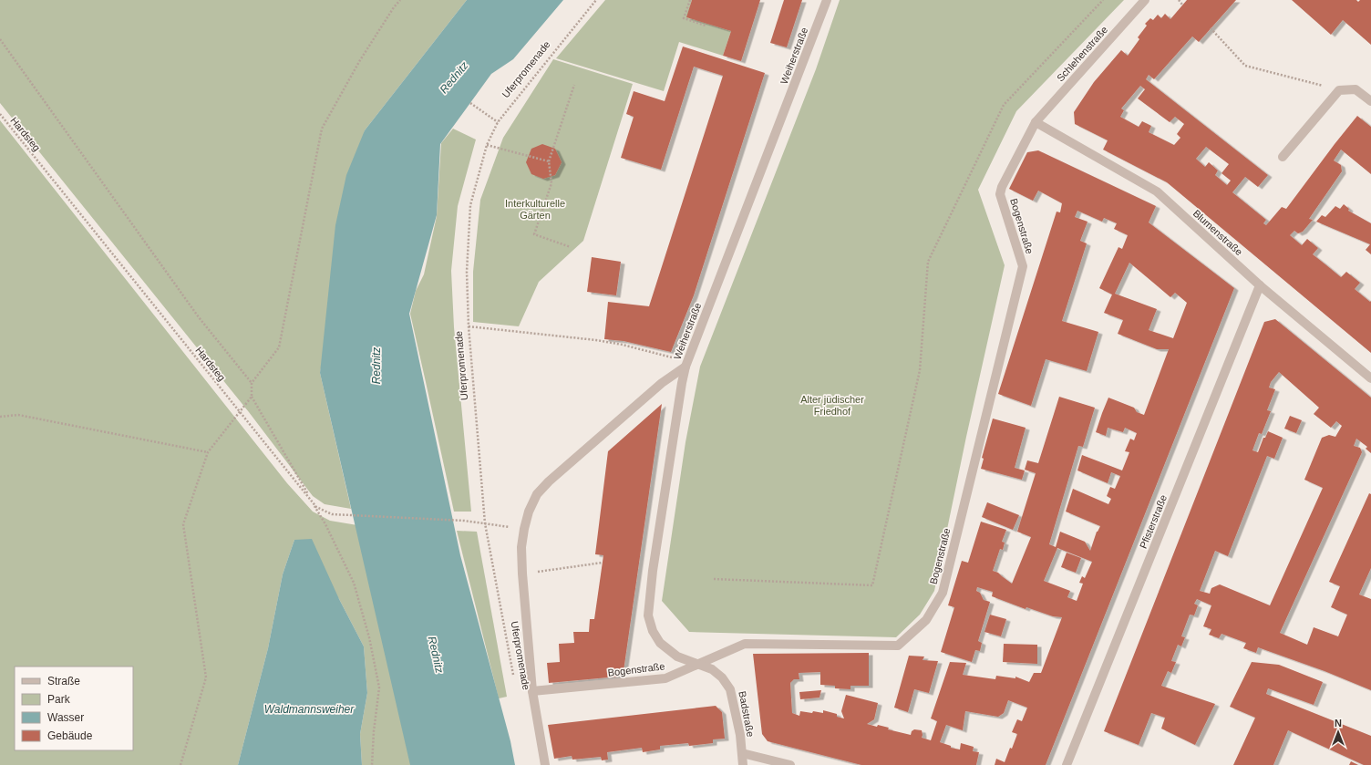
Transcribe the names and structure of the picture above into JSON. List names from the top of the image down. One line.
{"streets":{"street":["Schlehenstraße","Weiherstraße","Uferpromenade","Bogenstraße","Blumenstraße","Pfisterstraße","Badstraße"],"path":["Hardsteg"]},"crossings":[["Schlehenstraße","Bogenstraße"],["Schlehenstraße","Blumenstraße"],["Weiherstraße","Uferpromenade"],["Weiherstraße","Bogenstraße"],["Weiherstraße","Badstraße"],["Uferpromenade","Hardsteg"],["Uferpromenade","Bogenstraße"],["Bogenstraße","Blumenstraße"],["Bogenstraße","Badstraße"],["Blumenstraße","Pfisterstraße"]],"water":["Rednitz","Waldmannsweiher"],"parks":["Interkulturelle Gärten","Alter jüdischer Friedhof"],"legend":["Straße","Park","Wasser","Gebäude"],"north":"top"}
